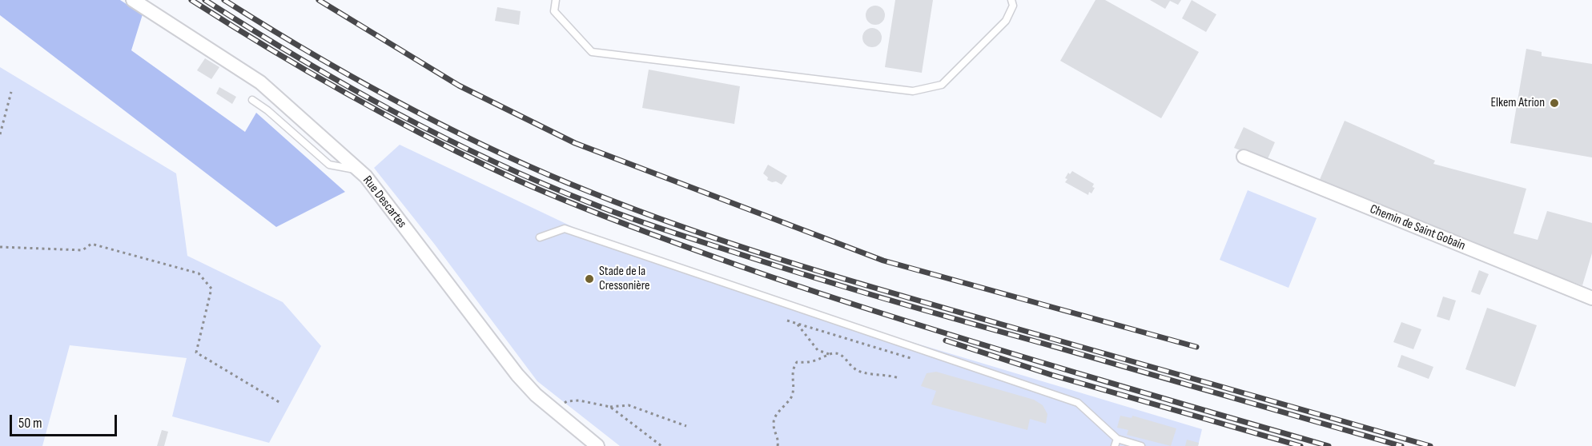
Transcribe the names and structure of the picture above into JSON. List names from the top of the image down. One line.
{"streets":{"street":["Rue Descartes","Chemin de Saint Gobain"]},"places":["Elkem Atrion","Stade de la Cressonière"],"scale_bar":"50 m"}
